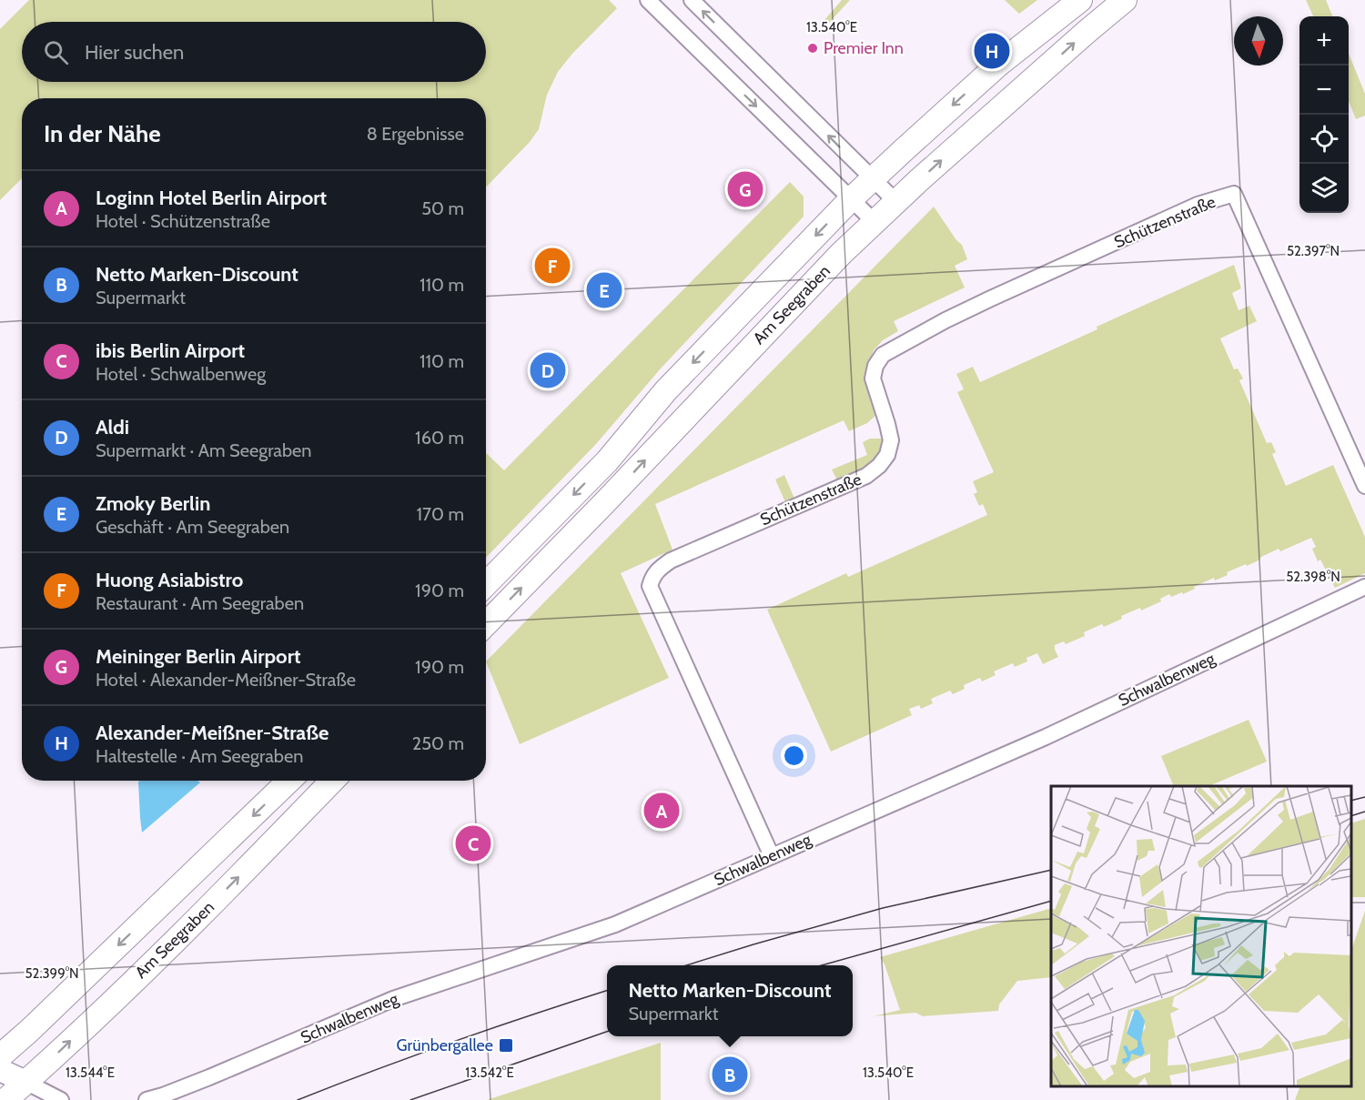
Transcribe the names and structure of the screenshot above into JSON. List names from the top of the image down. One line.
{"streets":{"main road":["Am Seegraben"],"street":["Schützenstraße","Schwalbenweg"]},"crossings":[["Schützenstraße","Schwalbenweg"]],"places":{"other":["Premier Inn"],"transit":["Grünbergallee"]},"north":"bottom","page":{"map_buttons":["+","−"],"search":"Hier suchen","pins":["H","G","F","E","D","A","C","B"],"heading":["In der Nähe","8 Ergebnisse"],"list":[{"mark":"A","name":"Loginn Hotel Berlin Airport","note":"Hotel · Schützenstraße","value":"50 m"},{"mark":"B","name":"Netto Marken-Discount","note":"Supermarkt","value":"110 m"},{"mark":"C","name":"ibis Berlin Airport","note":"Hotel · Schwalbenweg","value":"110 m"},{"mark":"D","name":"Aldi","note":"Supermarkt · Am Seegraben","value":"160 m"},{"mark":"E","name":"Zmoky Berlin","note":"Geschäft · Am Seegraben","value":"170 m"},{"mark":"F","name":"Huong Asiabistro","note":"Restaurant · Am Seegraben","value":"190 m"},{"mark":"G","name":"Meininger Berlin Airport","note":"Hotel · Alexander-Meißner-Straße","value":"190 m"},{"mark":"H","name":"Alexander-Meißner-Straße","note":"Haltestelle · Am Seegraben","value":"250 m"}],"popup":["Netto Marken-Discount","Supermarkt"]},"coordinates":["13.540°E","52.397°N","52.398°N","52.399°N","13.544°E","13.542°E"]}
